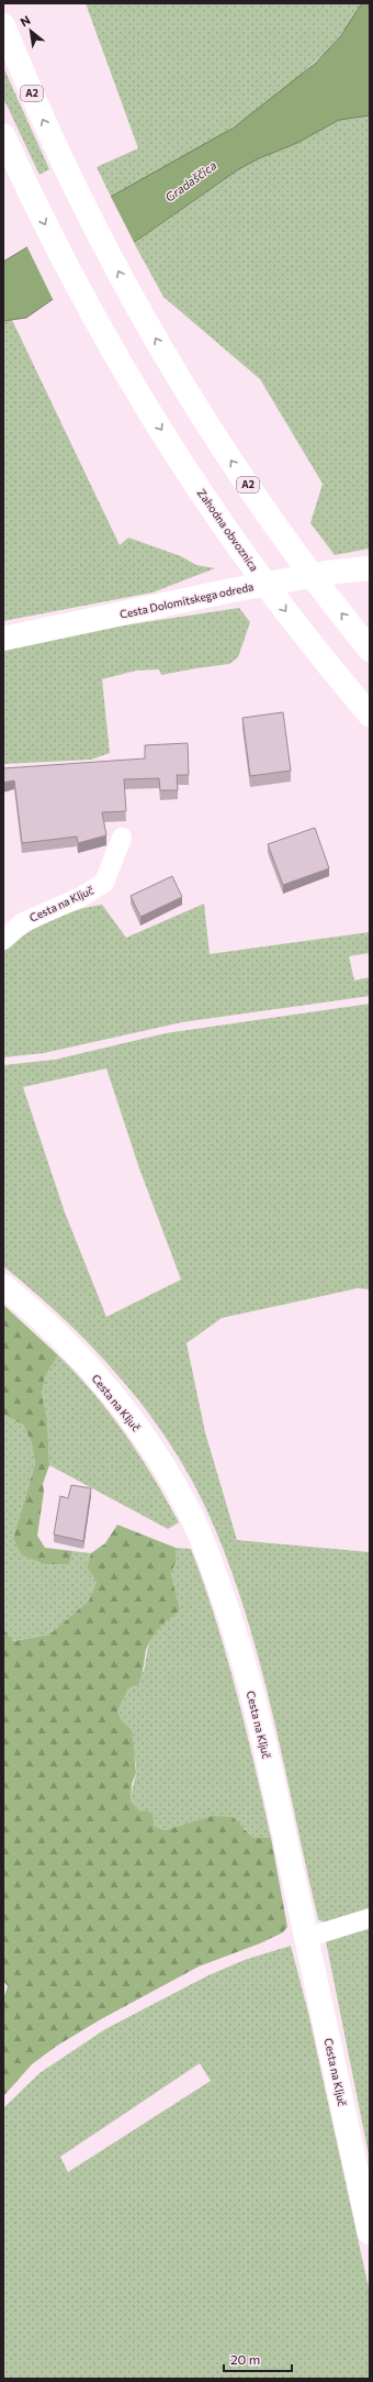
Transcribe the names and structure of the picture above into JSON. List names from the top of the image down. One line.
{"streets":{"main road":["A2","Zahodna obvoznica","Cesta Dolomitskega odreda","Cesta na Ključ"]},"water":["Gradaščica"],"scale_bar":"20 m","north":"top left"}
